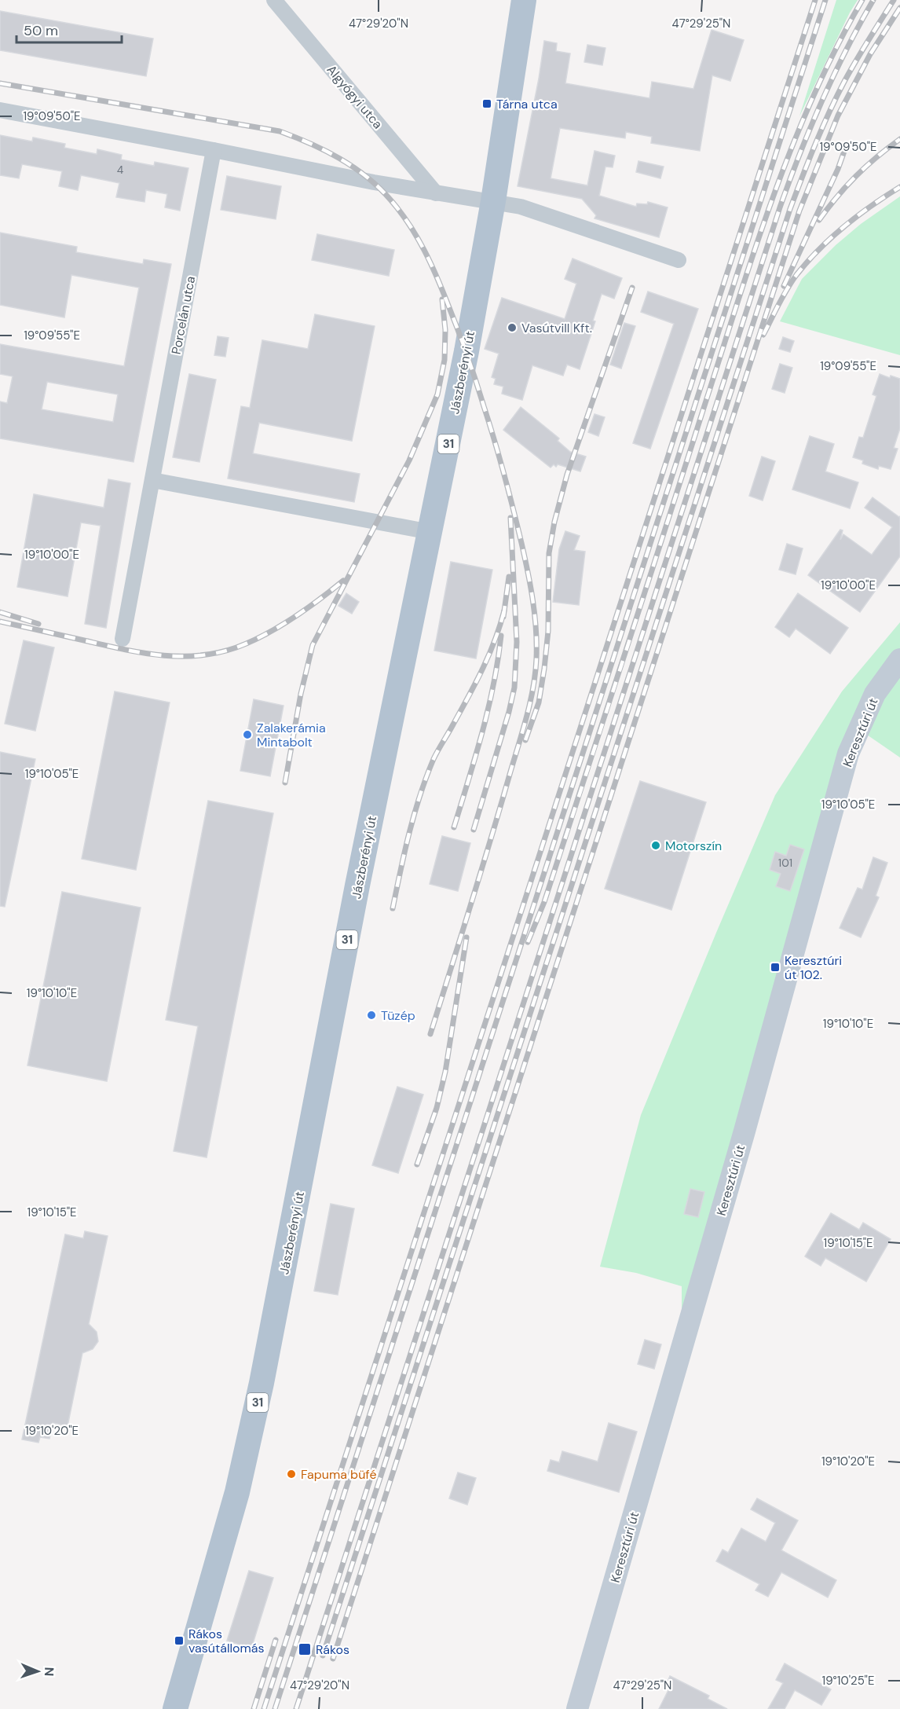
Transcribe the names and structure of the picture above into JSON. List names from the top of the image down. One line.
{"streets":{"main road":["Jászberényi út","31","Keresztúri út"],"street":["Algyógyi utca","Porcelán utca"]},"places":{"transit":["Tárna utca","Keresztúri út 102.","Rákos vasútállomás","Rákos"],"other":["Vasútvill Kft.","Zalakerámia Mintabolt","Motorszín","Tüzép","Fapuma büfé"]},"house_numbers":["4","101"],"scale_bar":"50 m","north":"right","coordinates":["47°29'20\"N","47°29'25\"N","19°09'50\"E","19°09'55\"E","19°10'00\"E","19°10'05\"E","19°10'10\"E","19°10'15\"E","19°10'20\"E","19°10'25\"E"]}
